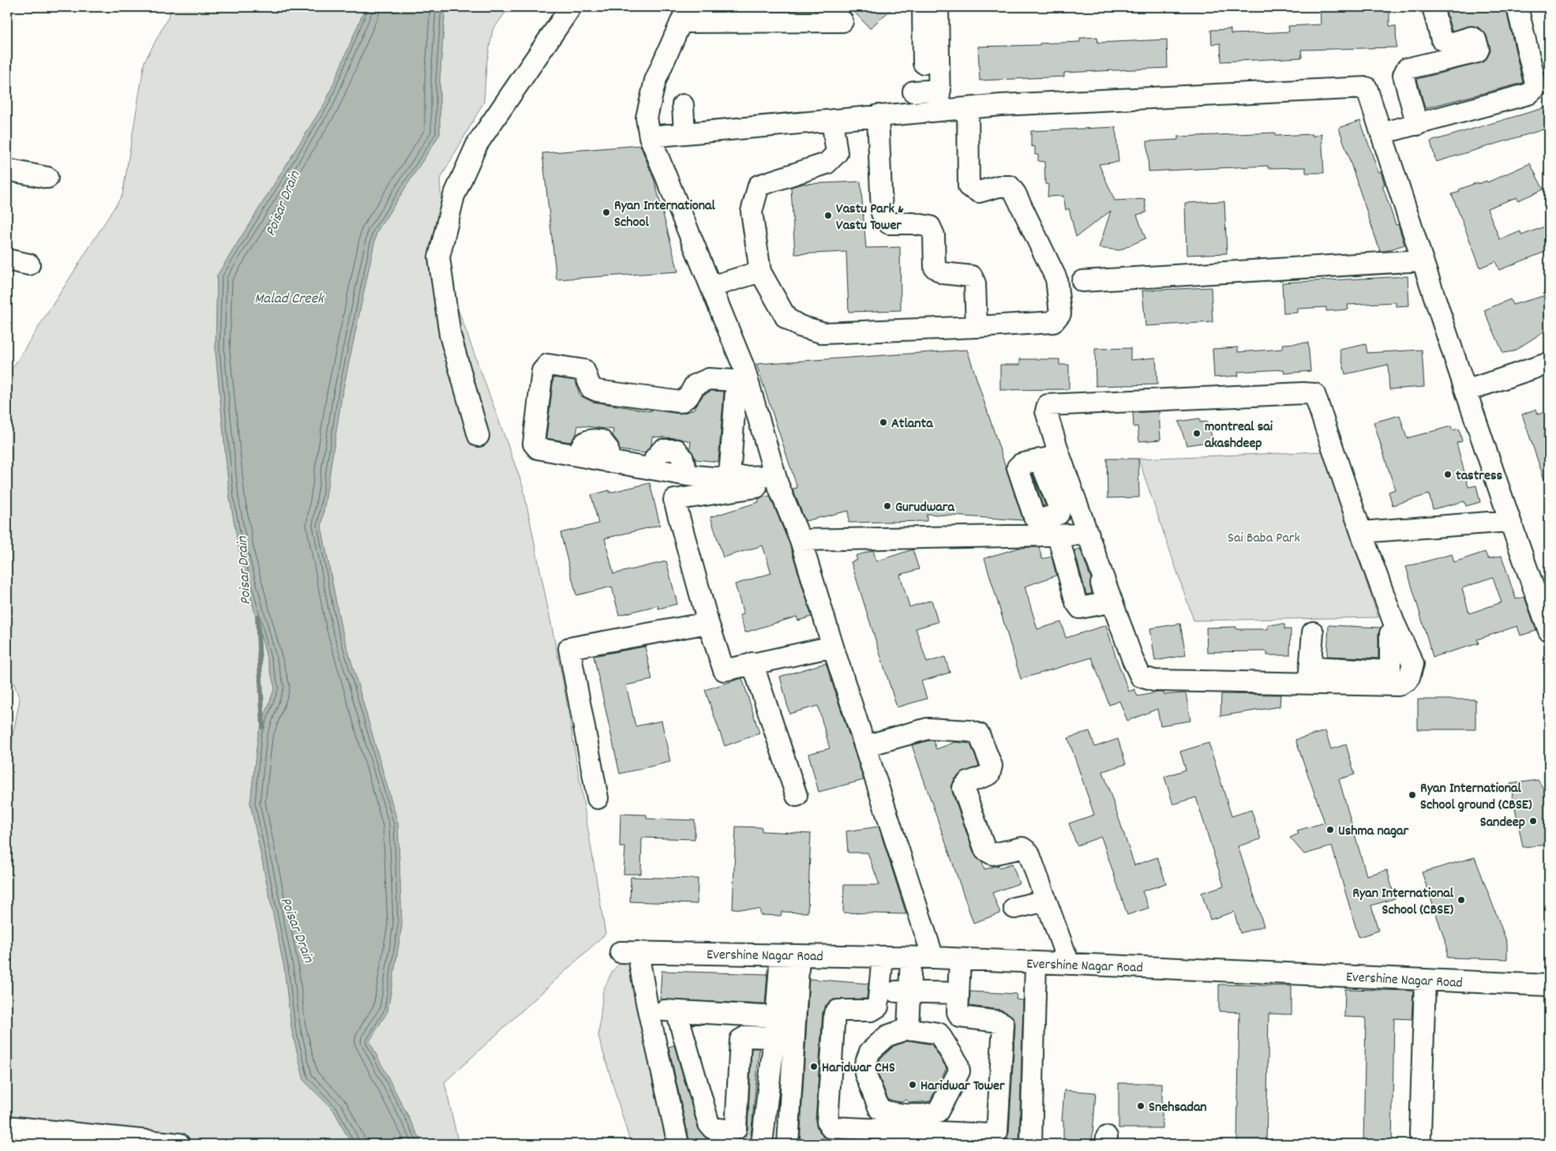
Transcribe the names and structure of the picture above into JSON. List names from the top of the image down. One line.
{"streets":{"street":["Evershine Nagar Road"]},"water":["Poisar Drain","Malad Creek"],"parks":["Sai Baba Park"],"places":["Ryan International School","Vastu Park & Vastu Tower","Atlanta","montreal sai akashdeep","tastress","Gurudwara","Ryan International School ground (CBSE)","Sandeep","Ushma nagar","Ryan International School (CBSE)","Haridwar CHS","Haridwar Tower","Snehsadan"]}
